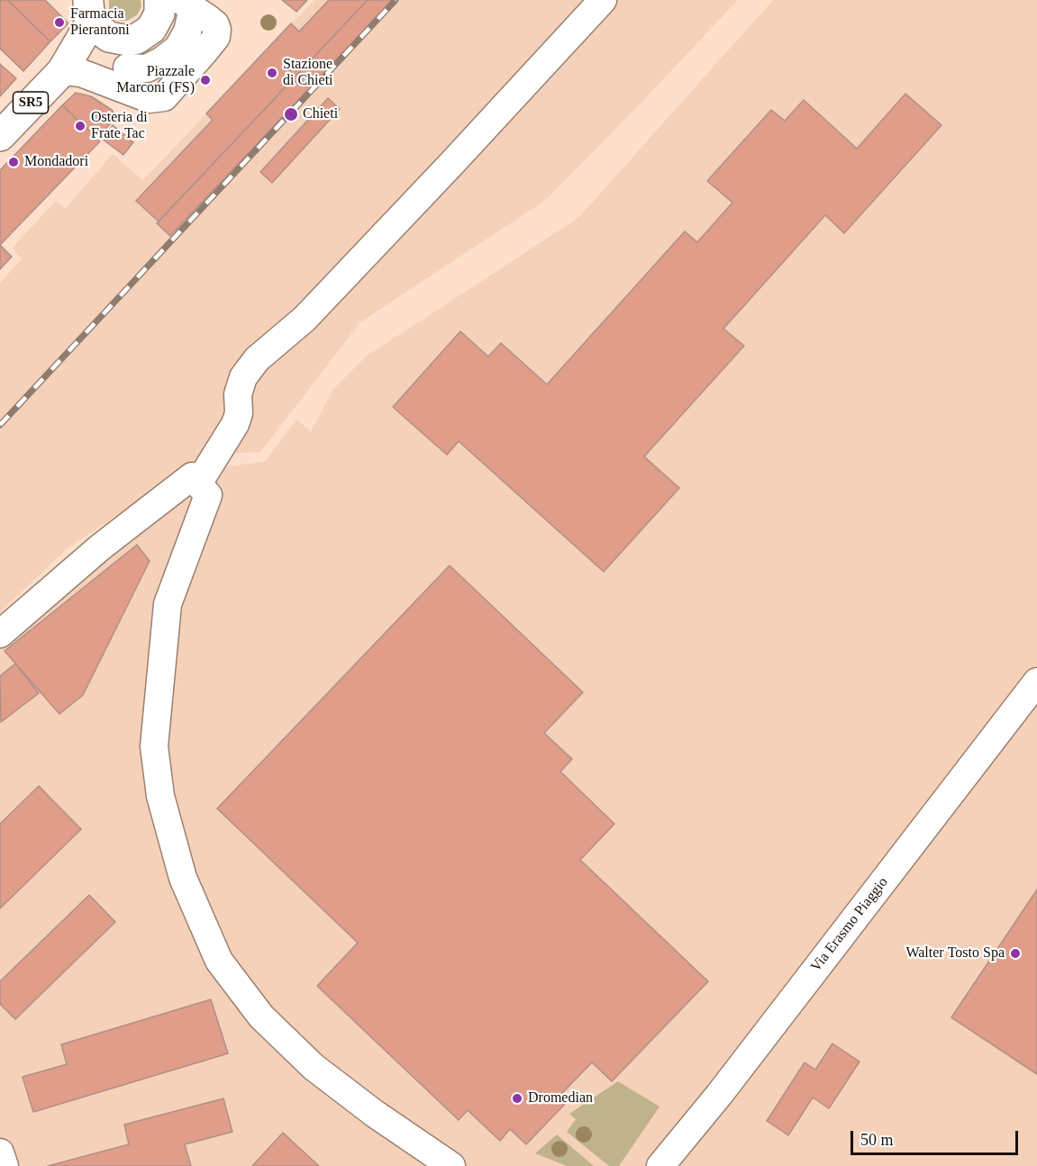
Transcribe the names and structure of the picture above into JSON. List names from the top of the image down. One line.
{"streets":{"main road":["SR5"],"street":["Via Erasmo Piaggio"]},"places":["Farmacia Pierantoni","Stazione di Chieti","Piazzale Marconi (FS)","Chieti","Osteria di Frate Tac","Mondadori","Walter Tosto Spa","Dromedian"],"scale_bar":"50 m"}
